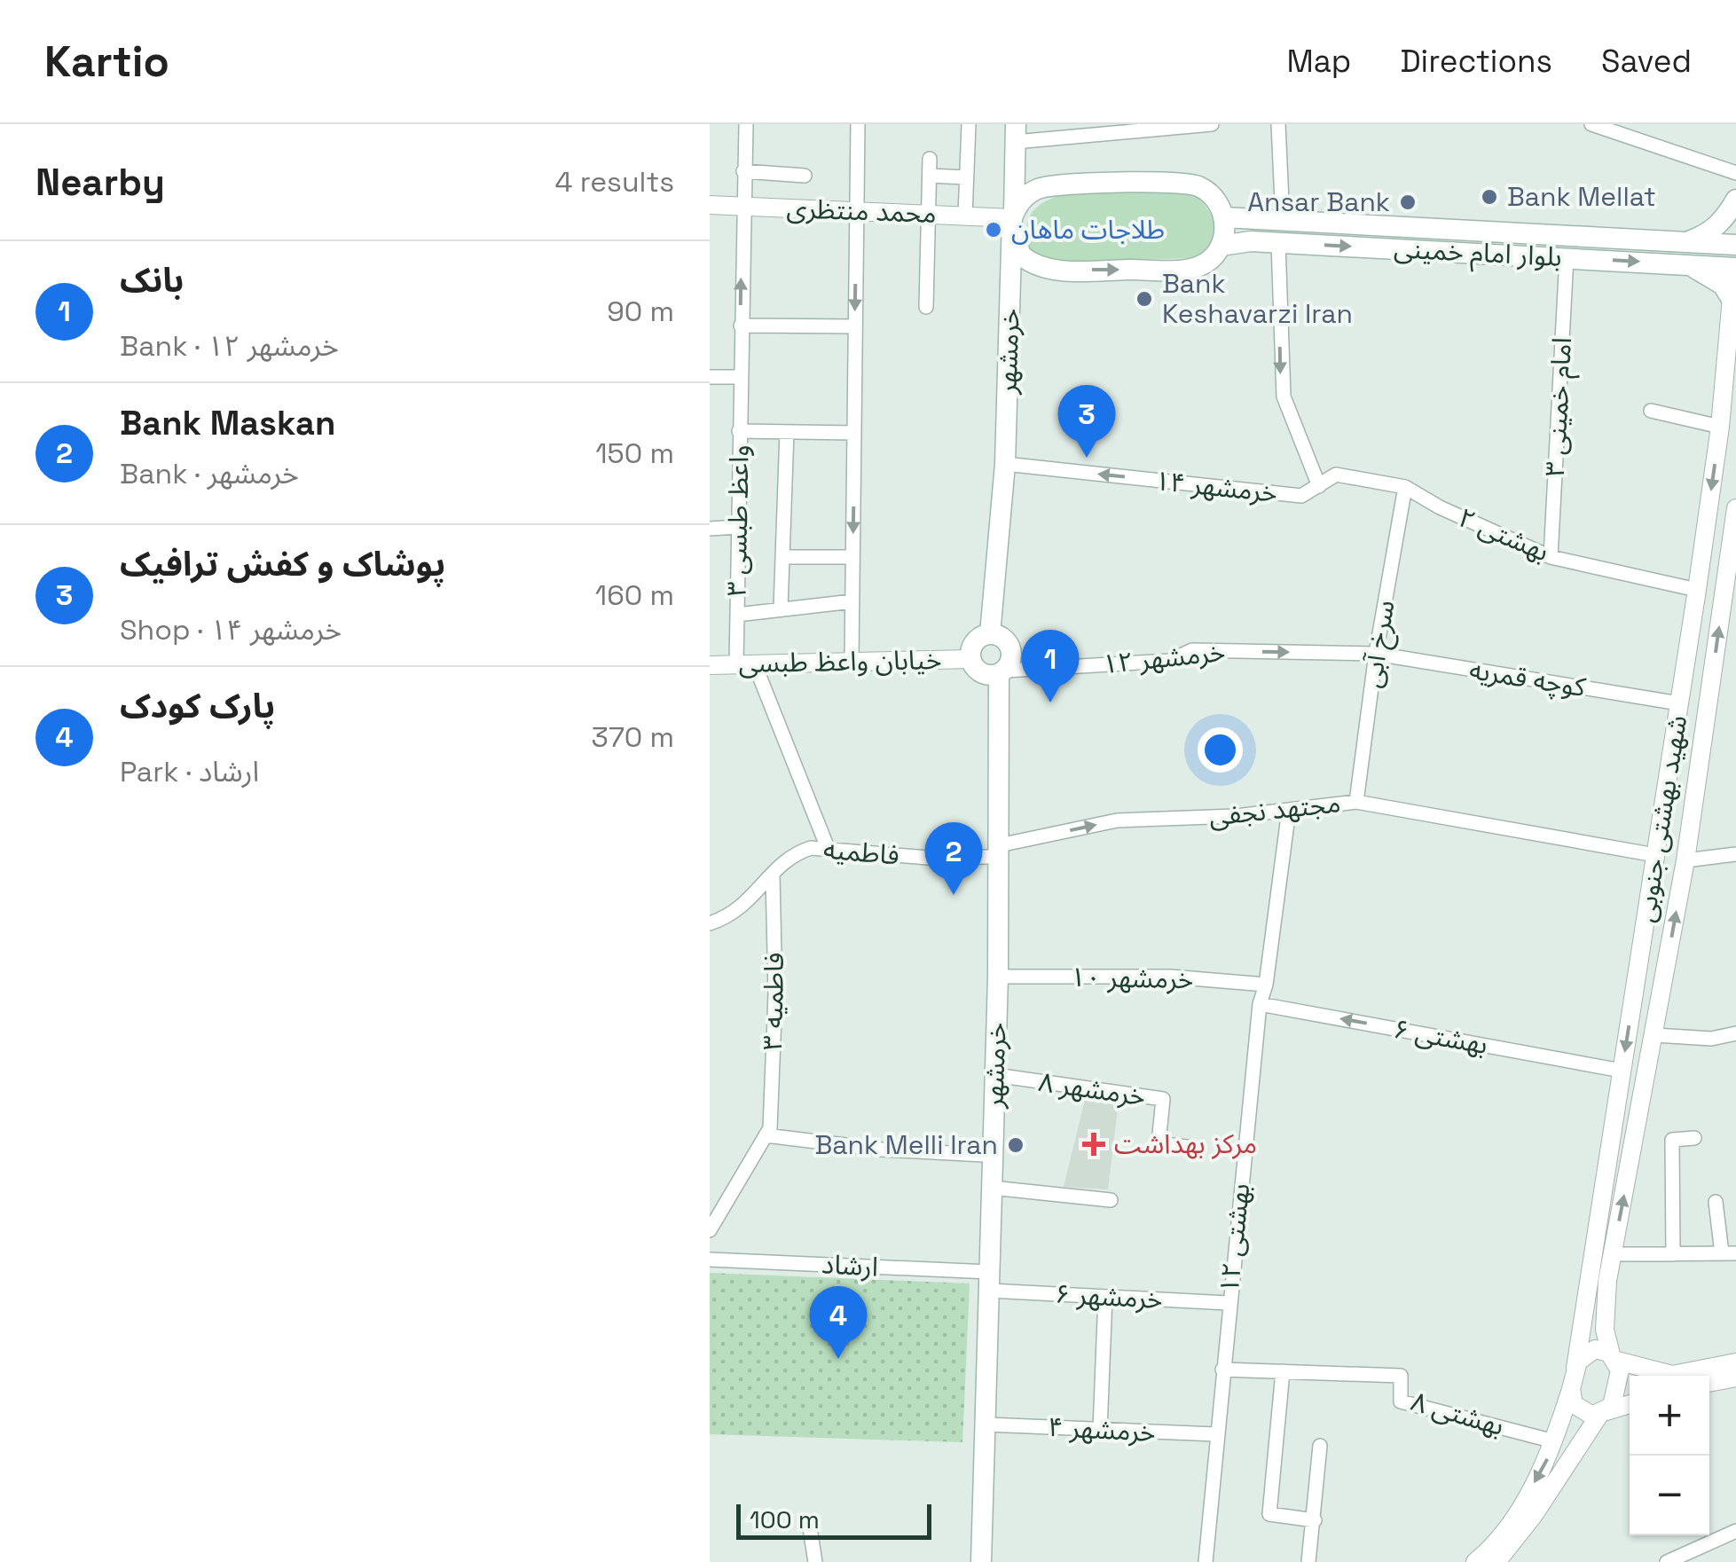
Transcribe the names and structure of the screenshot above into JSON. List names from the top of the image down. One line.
{"streets":{"main road":["بلوار امام خمینی","خرمشهر"],"street":["محمد منتظری","امام خمینی ۳","خرمشهر ۱۴","واعظ طبسی ۳","بهشتی ۲","سرخ آبی","خرمشهر ۱۲","خیابان واعظ طبسی","کوچه قمریه","مجتهد نجفی","شهید بهشتی جنوبی","فاطمیه","خرمشهر ۱۰","فاطمیه ۳","بهشتی ۶","خرمشهر ۸","بهشتی ۱۲","ارشاد","خرمشهر ۶","بهشتی ۸","خرمشهر ۴"]},"crossings":[["محمد منتظری","خرمشهر"],["محمد منتظری","واعظ طبسی ۳"],["بلوار امام خمینی","امام خمینی ۳"],["بلوار امام خمینی","شهید بهشتی جنوبی"],["خرمشهر","خرمشهر ۱۴"],["خرمشهر","خرمشهر ۱۲"],["خرمشهر","خیابان واعظ طبسی"],["خرمشهر","مجتهد نجفی"],["خرمشهر","فاطمیه"],["خرمشهر","خرمشهر ۱۰"],["خرمشهر","خرمشهر ۸"],["خرمشهر","ارشاد"],["خرمشهر","خرمشهر ۶"],["خرمشهر","خرمشهر ۴"],["امام خمینی ۳","بهشتی ۲"],["خرمشهر ۱۴","بهشتی ۲"],["واعظ طبسی ۳","خیابان واعظ طبسی"],["بهشتی ۲","سرخ آبی"],["بهشتی ۲","شهید بهشتی جنوبی"],["سرخ آبی","خرمشهر ۱۲"],["سرخ آبی","کوچه قمریه"],["سرخ آبی","مجتهد نجفی"],["خرمشهر ۱۲","خیابان واعظ طبسی"],["خرمشهر ۱۲","کوچه قمریه"],["کوچه قمریه","شهید بهشتی جنوبی"],["مجتهد نجفی","شهید بهشتی جنوبی"],["مجتهد نجفی","فاطمیه"],["مجتهد نجفی","بهشتی ۱۲"],["شهید بهشتی جنوبی","بهشتی ۶"],["فاطمیه","فاطمیه ۳"],["خرمشهر ۱۰","بهشتی ۱۲"],["بهشتی ۶","بهشتی ۱۲"],["بهشتی ۱۲","خرمشهر ۶"],["بهشتی ۱۲","بهشتی ۸"],["بهشتی ۱۲","خرمشهر ۴"],["ارشاد","خرمشهر ۶"]],"one_way":["خرمشهر ۱۴","خرمشهر ۱۲","مجتهد نجفی","بهشتی ۶"],"places":{"other":["Bank Mellat","Ansar Bank","طلاجات ماهان","Bank Keshavarzi Iran","Bank Melli Iran"],"health":["مرکز بهداشت"]},"scale_bar":"100 m","page":{"header":"Kartio","nav":["Map","Directions","Saved"],"heading":["Nearby","4 results"],"list":[{"mark":"1","name":"بانک","note":"Bank · خرمشهر ۱۲","value":"90 m"},{"mark":"2","name":"Bank Maskan","note":"Bank · خرمشهر","value":"150 m"},{"mark":"3","name":"پوشاک و کفش ترافیک","note":"Shop · خرمشهر ۱۴","value":"160 m"},{"mark":"4","name":"پارک کودک","note":"Park · ارشاد","value":"370 m"}],"pins":["3","1","2","4"],"map_buttons":["+","−"],"scale":"100 m"}}
